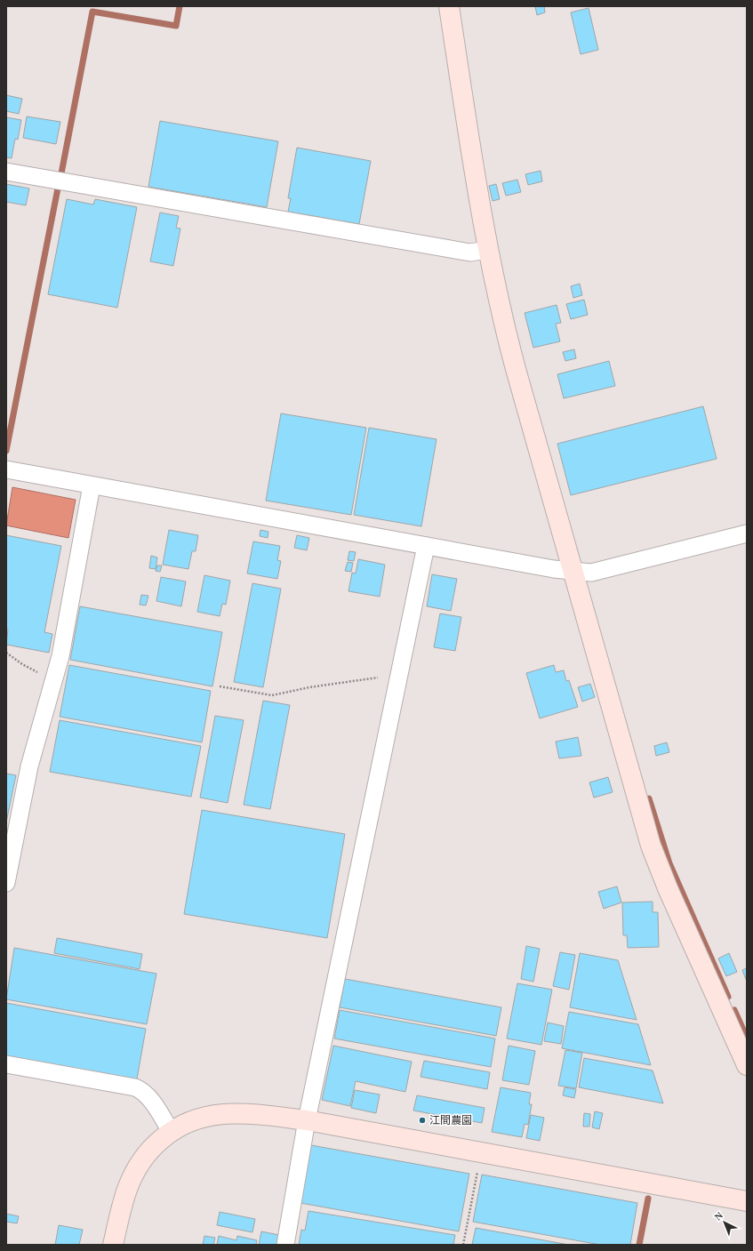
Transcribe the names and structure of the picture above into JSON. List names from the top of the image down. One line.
{"places":["江間農園"],"north":"top left"}
